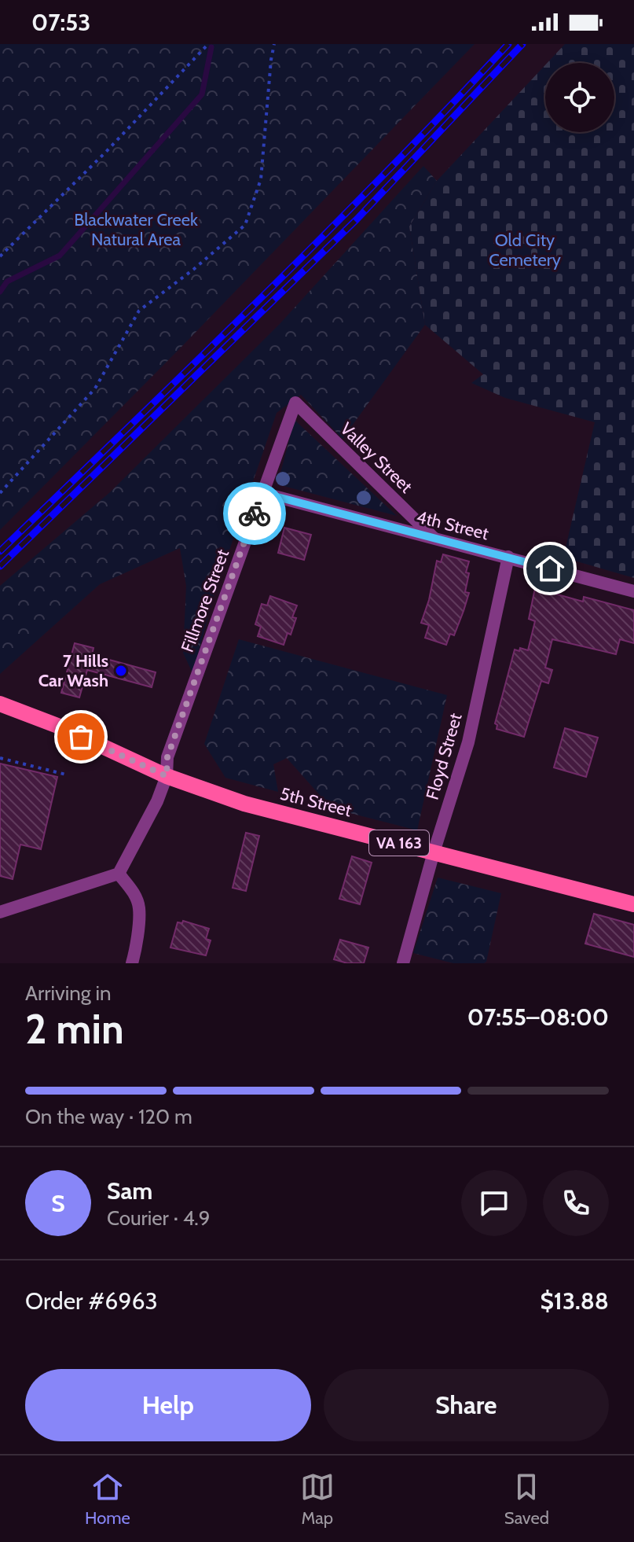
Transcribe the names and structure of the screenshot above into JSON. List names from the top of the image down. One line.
{"streets":{"main road":["5th Street","VA 163"],"street":["Valley Street","4th Street","Fillmore Street","Floyd Street"]},"crossings":[["Valley Street","4th Street"],["Valley Street","Fillmore Street"],["4th Street","Fillmore Street"],["4th Street","Floyd Street"],["Fillmore Street","5th Street"],["Floyd Street","5th Street"]],"parks":["Blackwater Creek Natural Area","Old City Cemetery"],"places":["7 Hills Car Wash"],"page":{"status":"07:53","heading":["2 min","Arriving in","07:55–08:00"],"panel":["Sam","Courier · 4.9","Order #6963","$13.88"],"bar":"On the way · 120 m","round":"S","buttons":["Help","Share"],"tabs":["Home","Map","Saved"]}}
